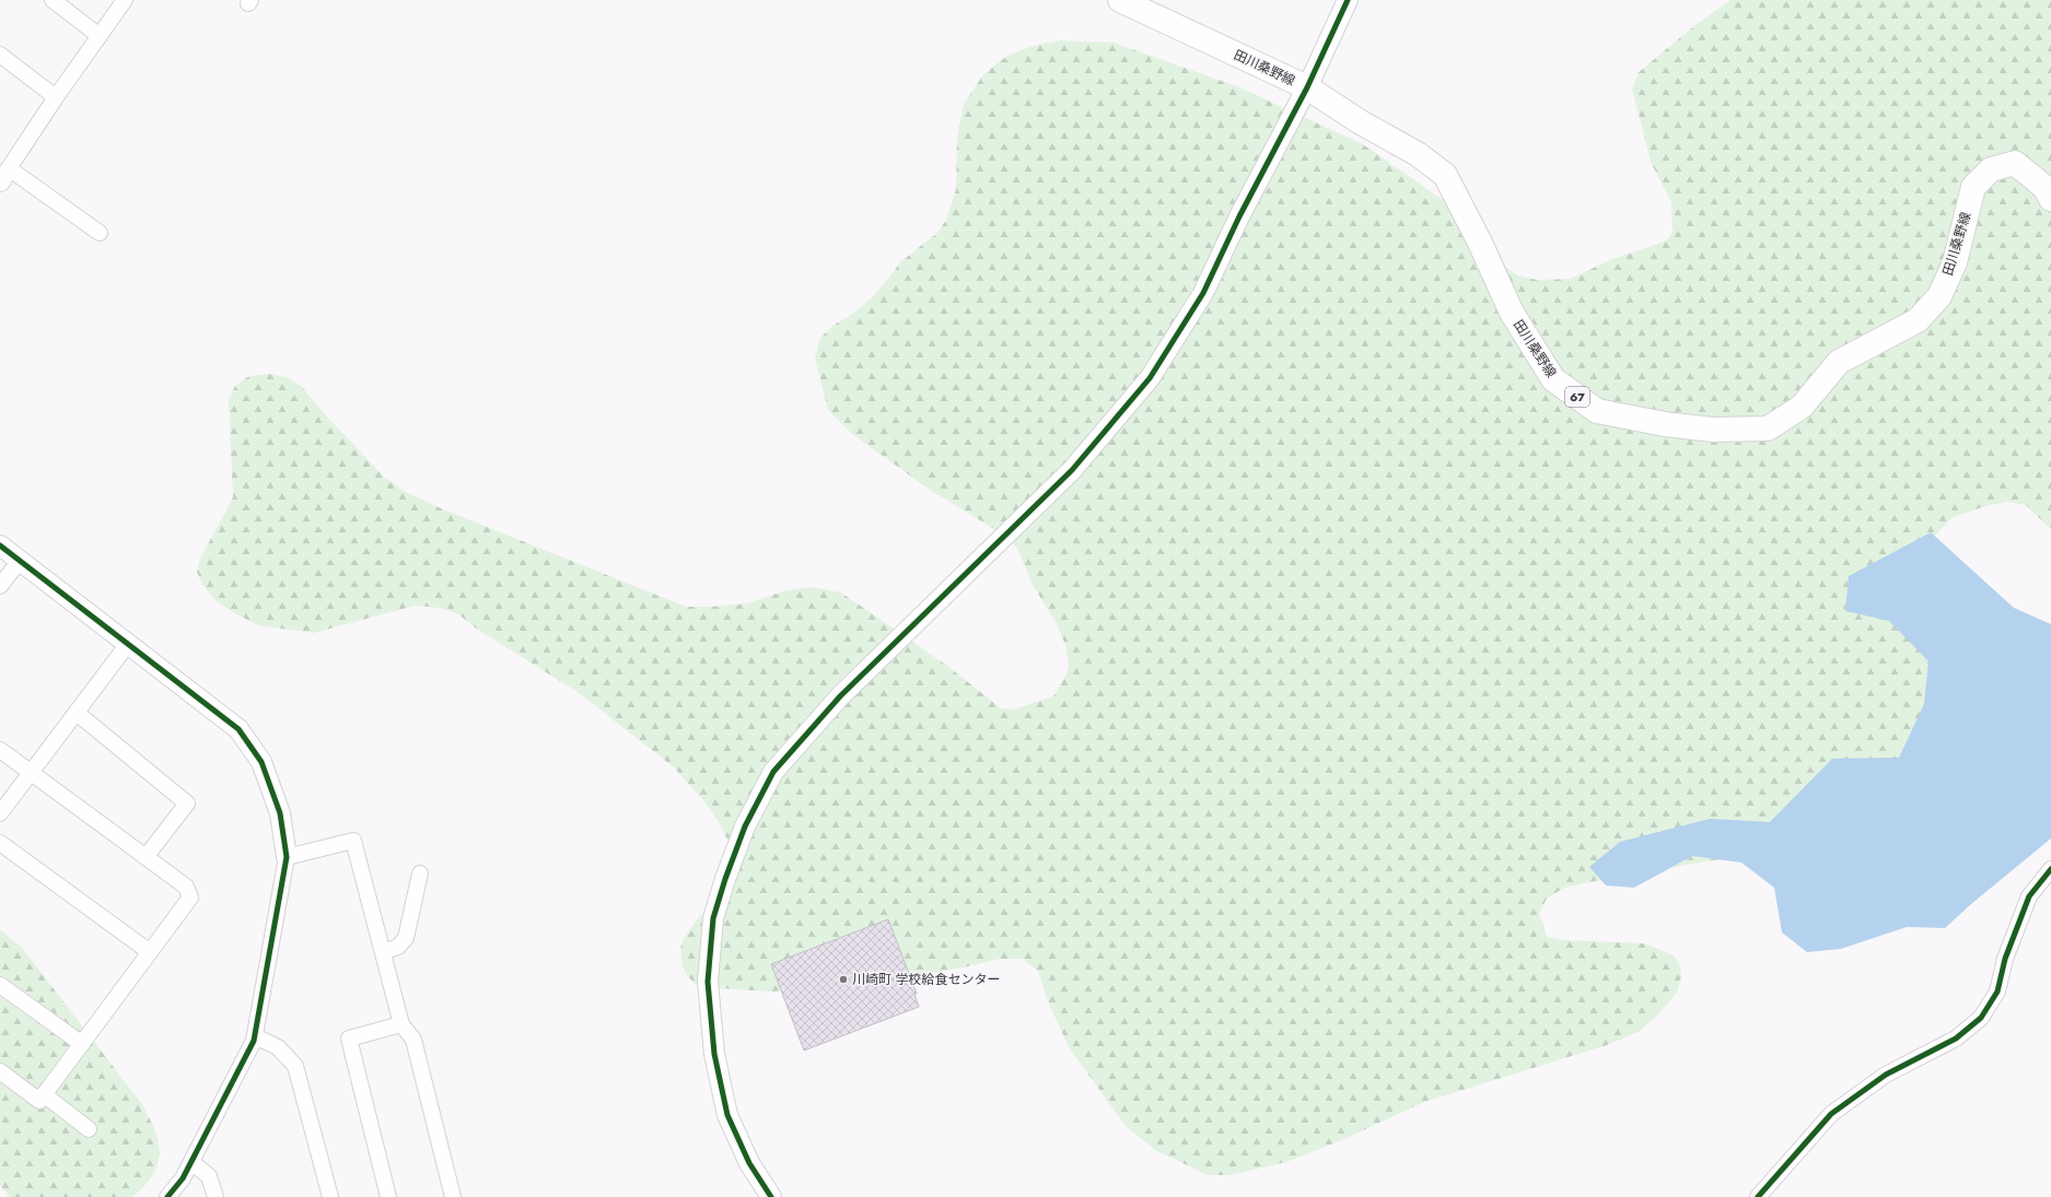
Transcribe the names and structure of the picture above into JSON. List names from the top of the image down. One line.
{"streets":{"main road":["田川桑野線","67"]},"places":["川崎町 学校給食センター"]}
